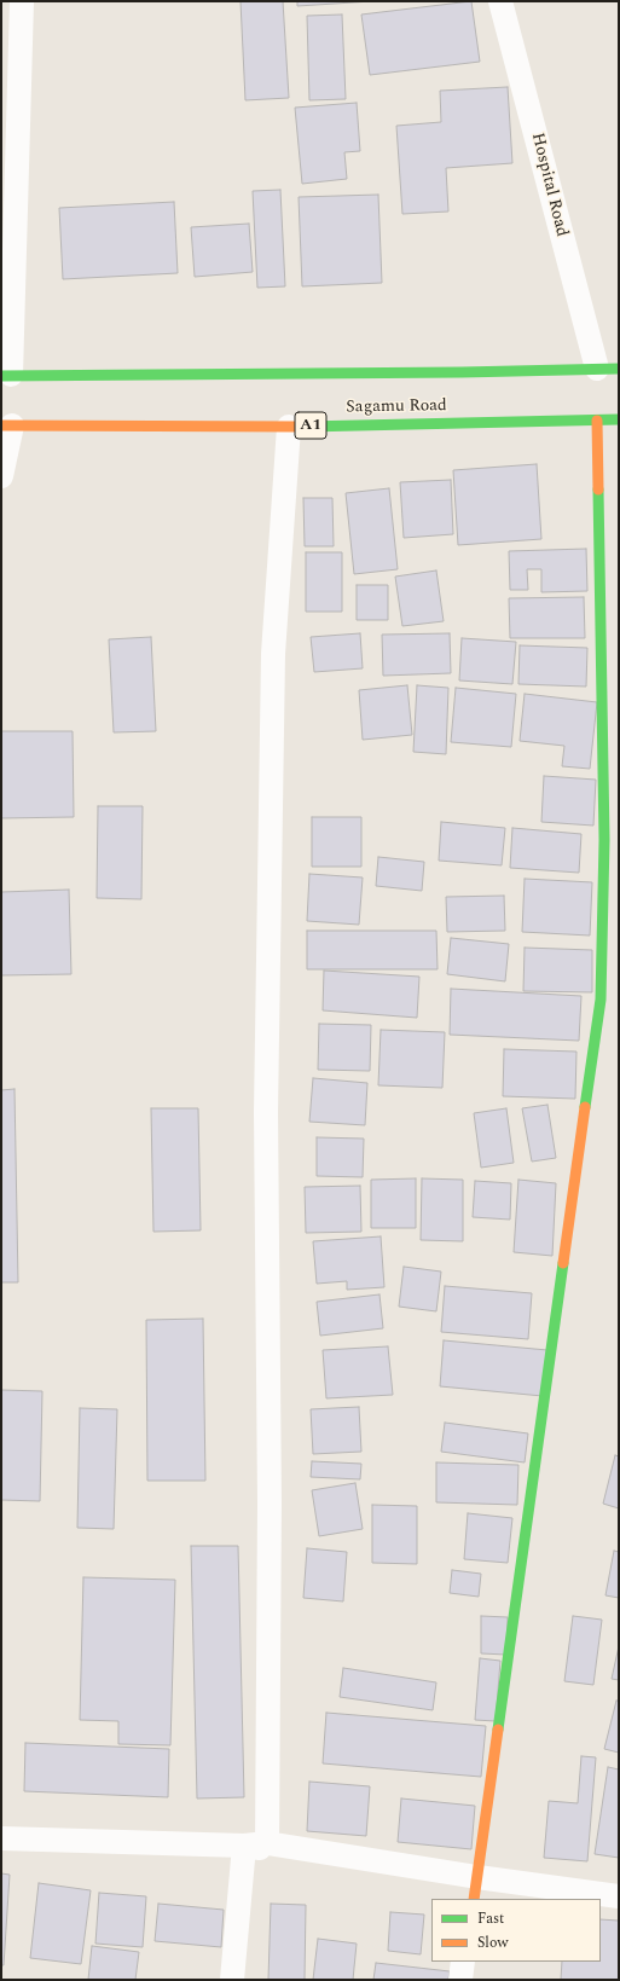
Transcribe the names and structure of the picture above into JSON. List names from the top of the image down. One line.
{"streets":{"main road":["Sagamu Road","A1"],"street":["Hospital Road"]},"crossings":[["Hospital Road","Sagamu Road"]],"legend":["Fast","Slow"]}
